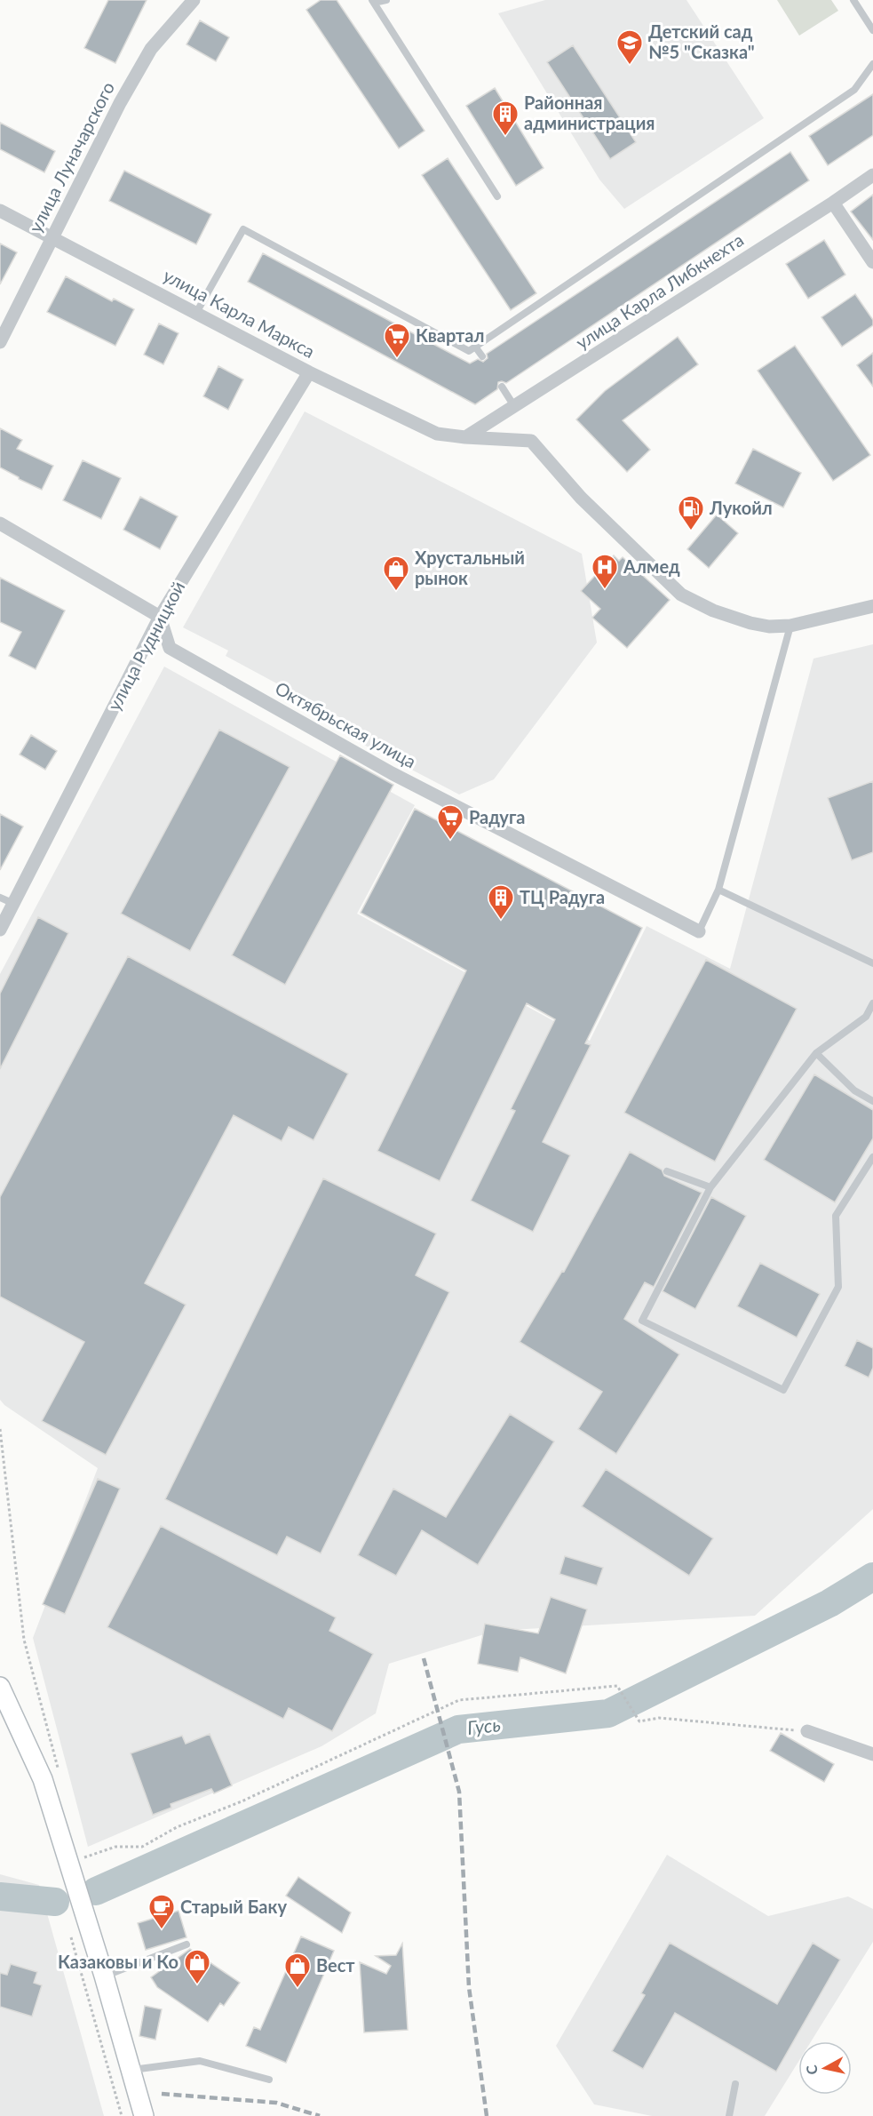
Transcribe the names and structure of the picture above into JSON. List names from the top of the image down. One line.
{"streets":{"street":["улица Луначарского","улица Карла Либкнехта","улица Карла Маркса","улица Рудницкой","Октябрьская улица"]},"crossings":[["улица Луначарского","улица Карла Маркса"],["улица Карла Либкнехта","улица Карла Маркса"],["улица Карла Маркса","улица Рудницкой"],["улица Рудницкой","Октябрьская улица"]],"water":["Гусь"],"places":{"school or university":["Детский сад №5 \"Сказка\""],"building":["Районная администрация","ТЦ Радуга"],"supermarket":["Квартал","Радуга"],"fuel station":["Лукойл"],"hospital":["Алмед"],"shop":["Хрустальный рынок","Казаковы и Ко","Вест"],"cafe":["Старый Баку"]},"north":"left"}
